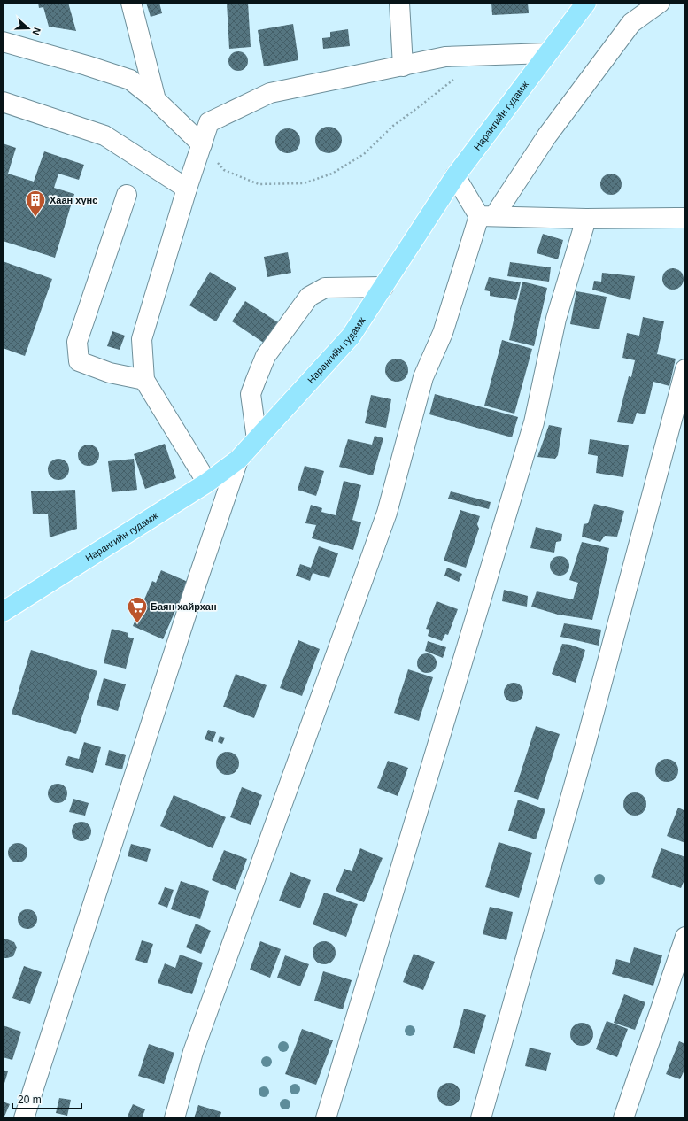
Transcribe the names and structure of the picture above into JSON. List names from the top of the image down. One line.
{"streets":{"main road":["Нарангийн гудамж"]},"places":{"building":["Хаан хүнс"],"supermarket":["Баян хайрхан"]},"scale_bar":"20 m","north":"right"}
